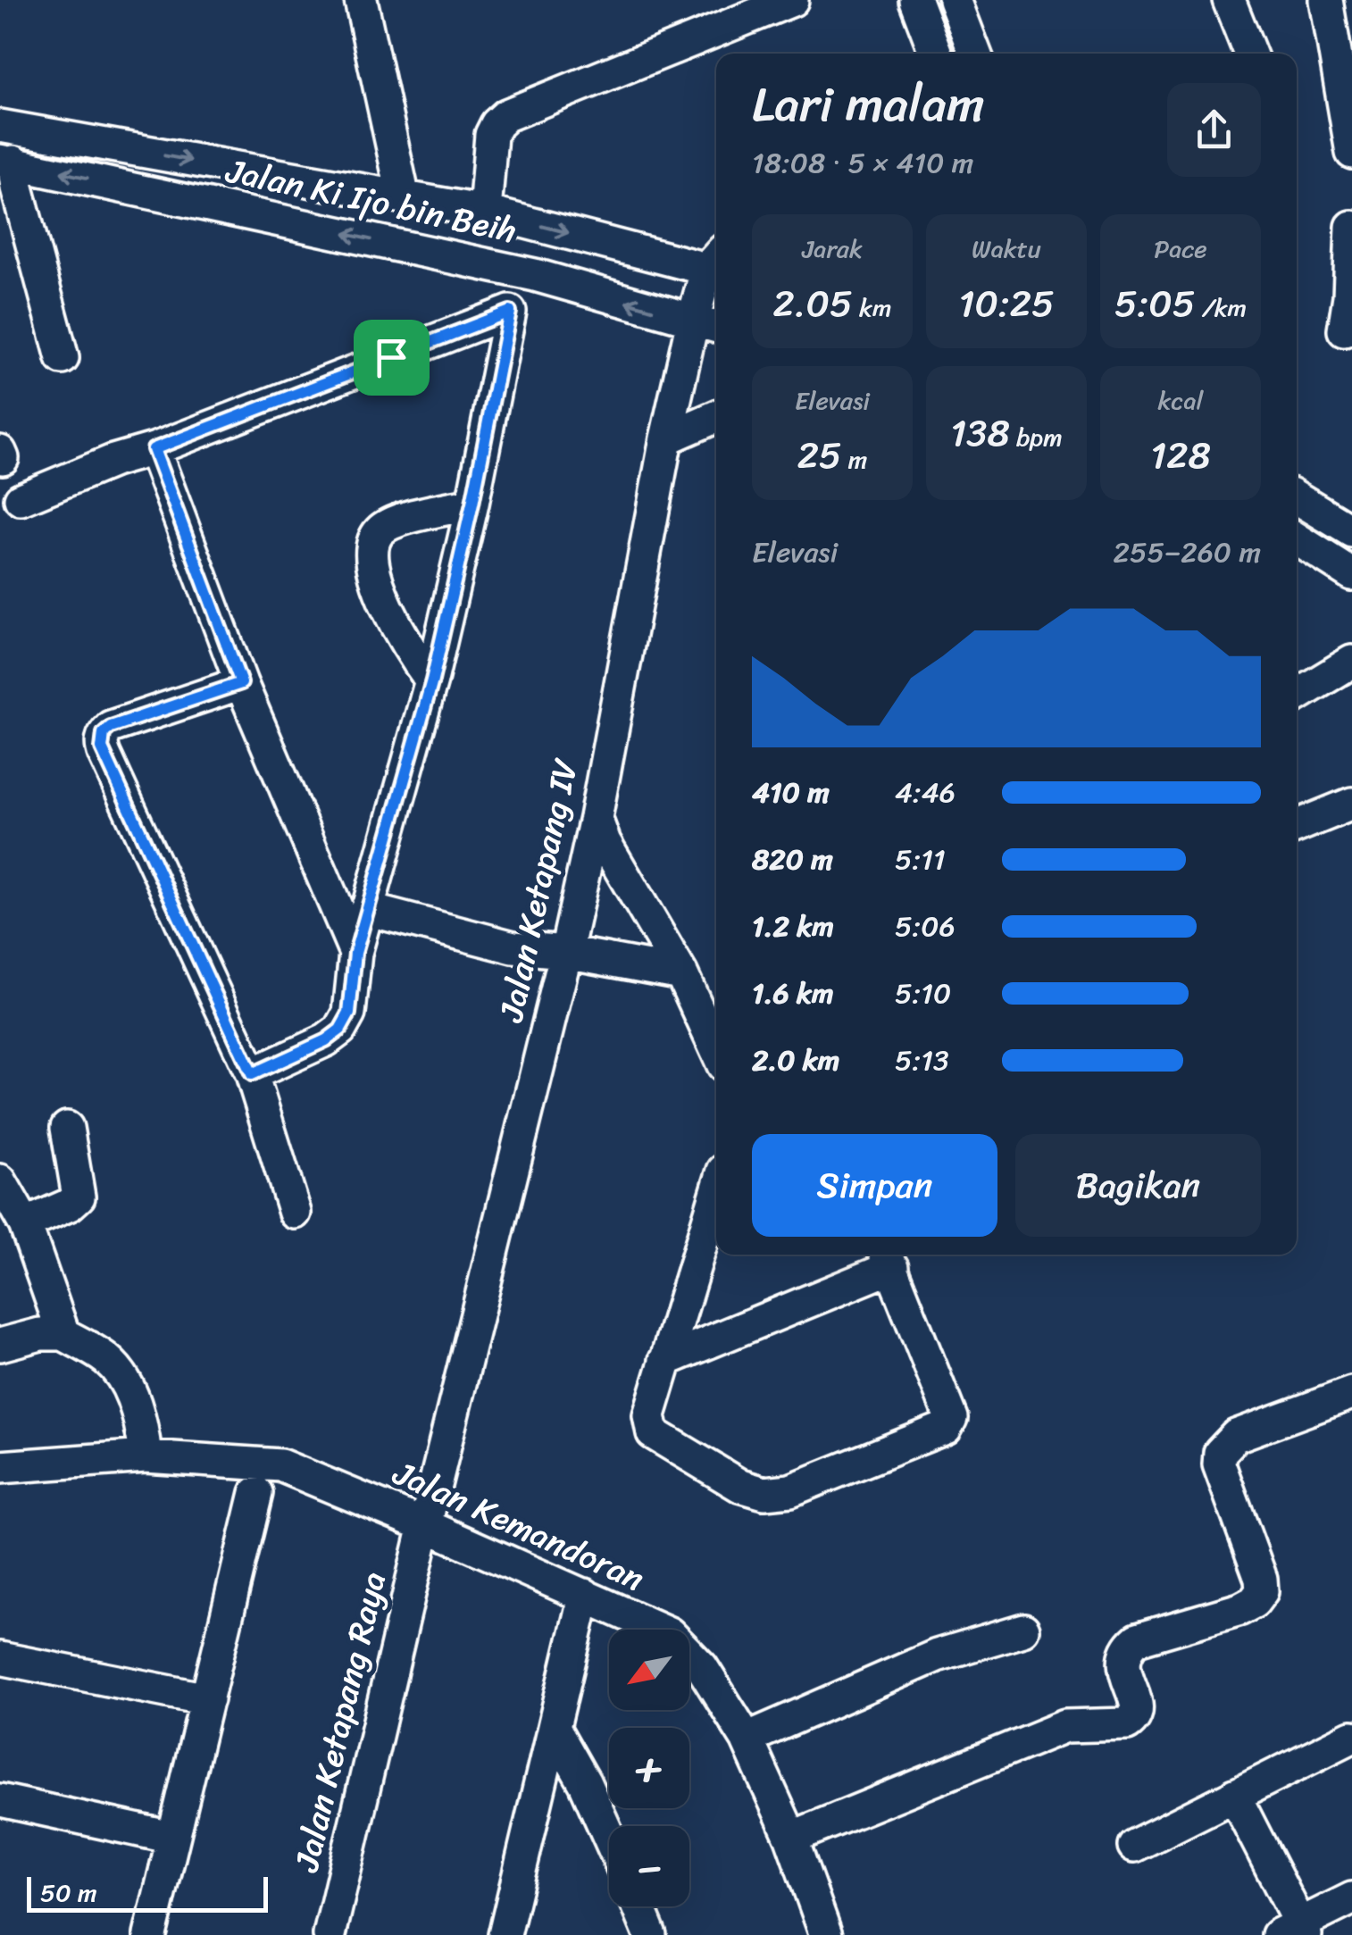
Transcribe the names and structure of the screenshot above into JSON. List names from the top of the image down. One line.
{"streets":{"street":["Jalan Ki Ijo bin Beih","Jalan Ketapang IV","Jalan Kemandoran","Jalan Ketapang Raya"]},"crossings":[["Jalan Ki Ijo bin Beih","Jalan Ketapang IV"],["Jalan Ketapang IV","Jalan Kemandoran"],["Jalan Ketapang IV","Jalan Ketapang Raya"],["Jalan Kemandoran","Jalan Ketapang Raya"]],"scale_bar":"50 m","north":"bottom left","page":{"heading":["Lari malam","18:08 · 5 × 410 m"],"stats":[["Jarak","2.05 km"],["Waktu","10:25"],["Pace","5:05 /km"],["Elevasi","25 m"],["138 bpm"],["kcal","128"]],"chart":["Elevasi","255–260 m"],"list":[{"name":"410 m","note":"4:46"},{"name":"820 m","note":"5:11"},{"name":"1.2 km","note":"5:06"},{"name":"1.6 km","note":"5:10"},{"name":"2.0 km","note":"5:13"}],"buttons":["Simpan","Bagikan"],"map_buttons":["+","−"],"scale":"50 m"}}
